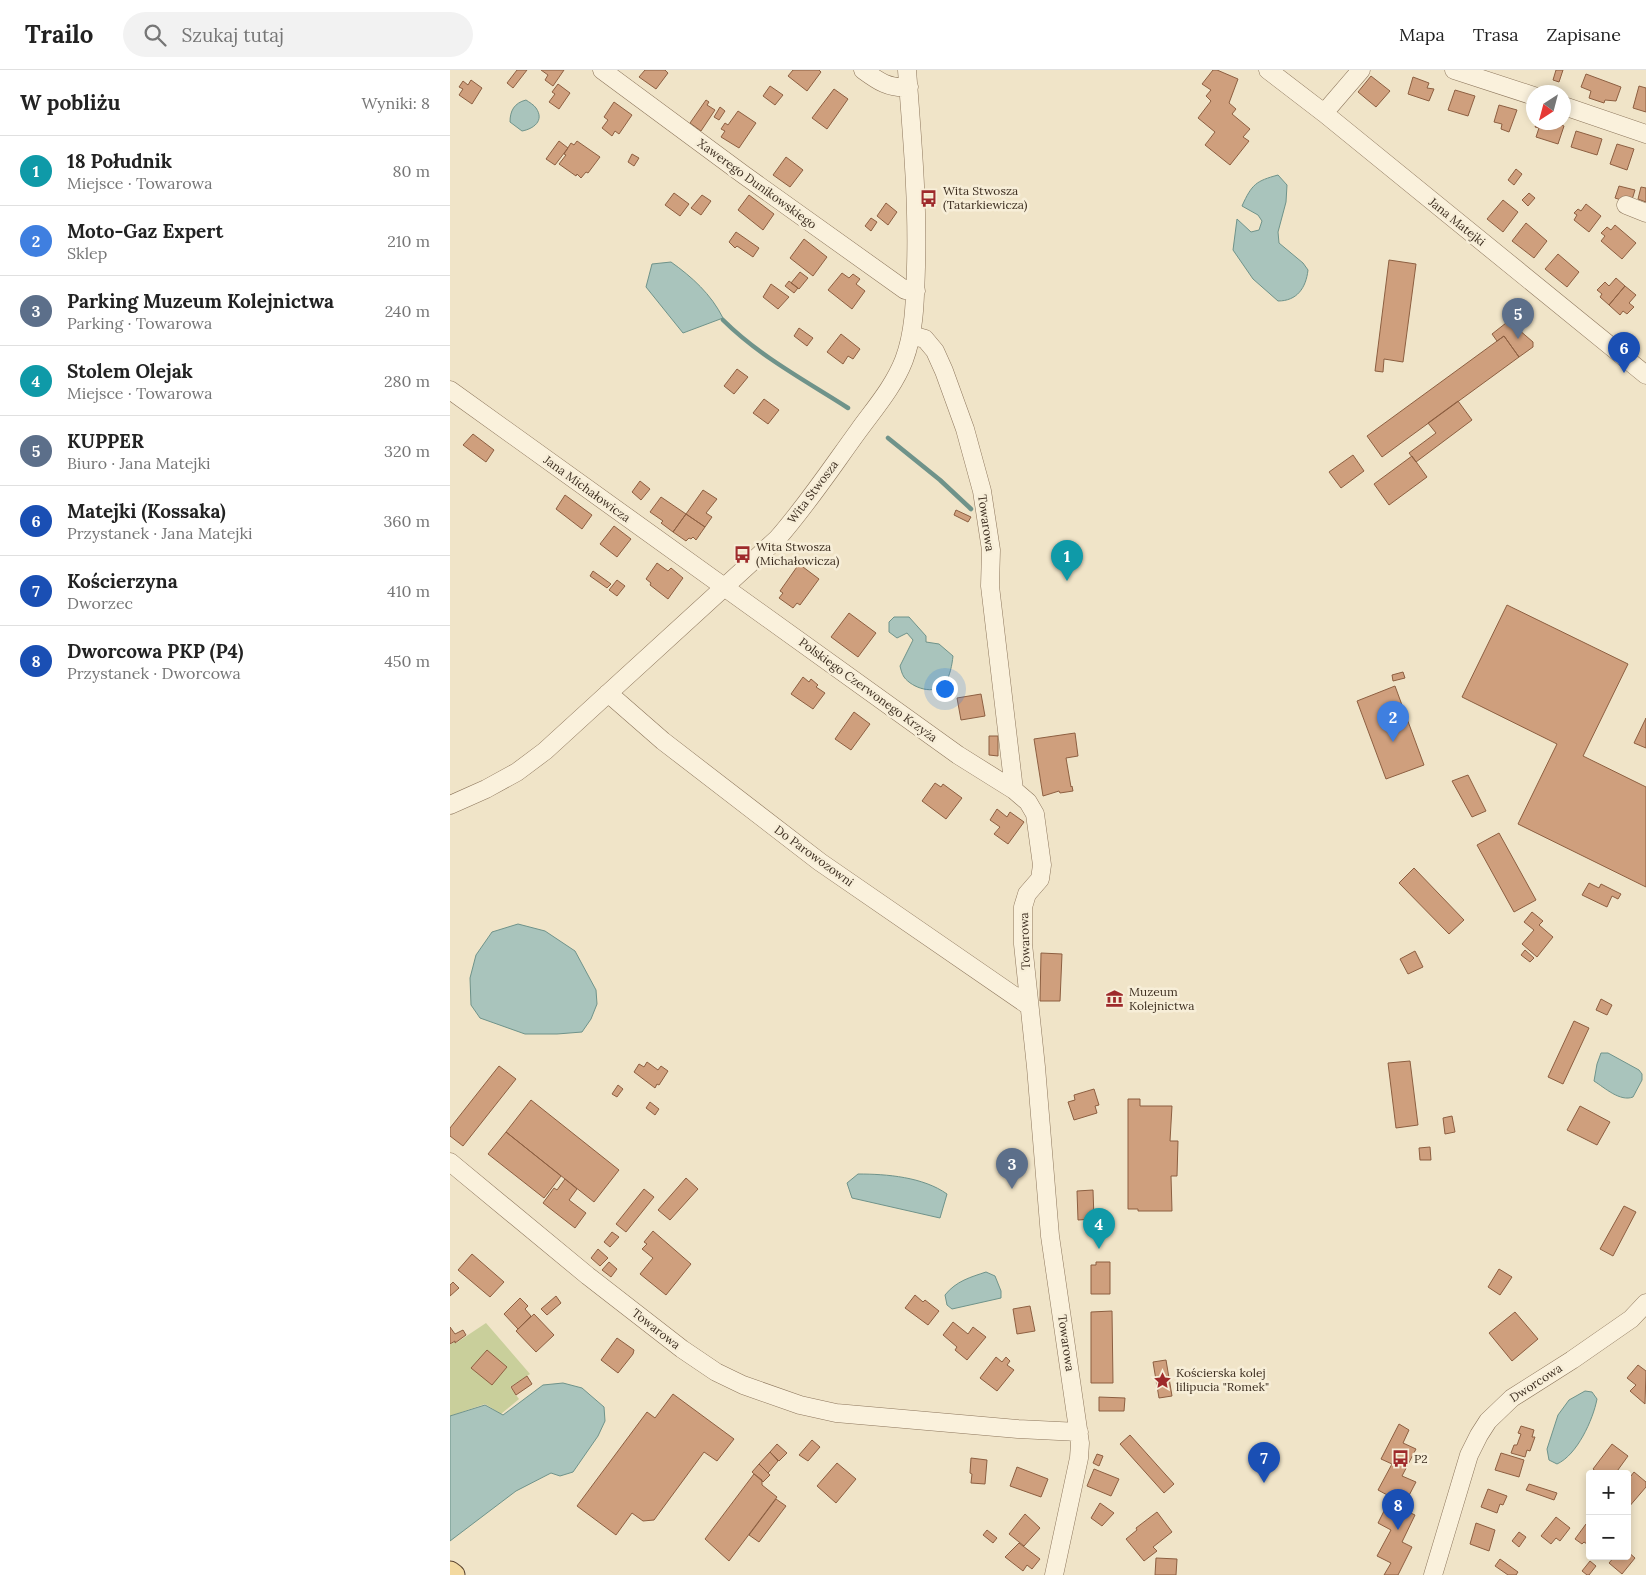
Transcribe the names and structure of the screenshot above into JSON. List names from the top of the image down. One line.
{"streets":{"street":["Xawerego Dunikowskiego","Jana Matejki","Jana Michałowicza","Wita Stwosza","Towarowa","Polskiego Czerwonego Krzyża","Do Parowozowni","Dworcowa"]},"crossings":[["Xawerego Dunikowskiego","Wita Stwosza"],["Jana Michałowicza","Wita Stwosza"],["Jana Michałowicza","Polskiego Czerwonego Krzyża"],["Wita Stwosza","Towarowa"],["Wita Stwosza","Polskiego Czerwonego Krzyża"],["Wita Stwosza","Do Parowozowni"],["Towarowa","Polskiego Czerwonego Krzyża"],["Towarowa","Do Parowozowni"]],"places":{"bus stop":["Wita Stwosza (Tatarkiewicza)","Wita Stwosza (Michałowicza)","P2"],"museum":["Muzeum Kolejnictwa"],"place":["Kościerska kolej lilipucia \"Romek\""]},"north":"bottom left","page":{"header":"Trailo","search":"Szukaj tutaj","nav":["Mapa","Trasa","Zapisane"],"heading":["W pobliżu","Wyniki: 8"],"list":[{"mark":"1","name":"18 Południk","note":"Miejsce · Towarowa","value":"80 m"},{"mark":"2","name":"Moto-Gaz Expert","note":"Sklep","value":"210 m"},{"mark":"3","name":"Parking Muzeum Kolejnictwa","note":"Parking · Towarowa","value":"240 m"},{"mark":"4","name":"Stolem Olejak","note":"Miejsce · Towarowa","value":"280 m"},{"mark":"5","name":"KUPPER","note":"Biuro · Jana Matejki","value":"320 m"},{"mark":"6","name":"Matejki (Kossaka)","note":"Przystanek · Jana Matejki","value":"360 m"},{"mark":"7","name":"Kościerzyna","note":"Dworzec","value":"410 m"},{"mark":"8","name":"Dworcowa PKP (P4)","note":"Przystanek · Dworcowa","value":"450 m"}],"pins":["5","6","1","2","3","4","7","8"],"map_buttons":["+","−"]}}
